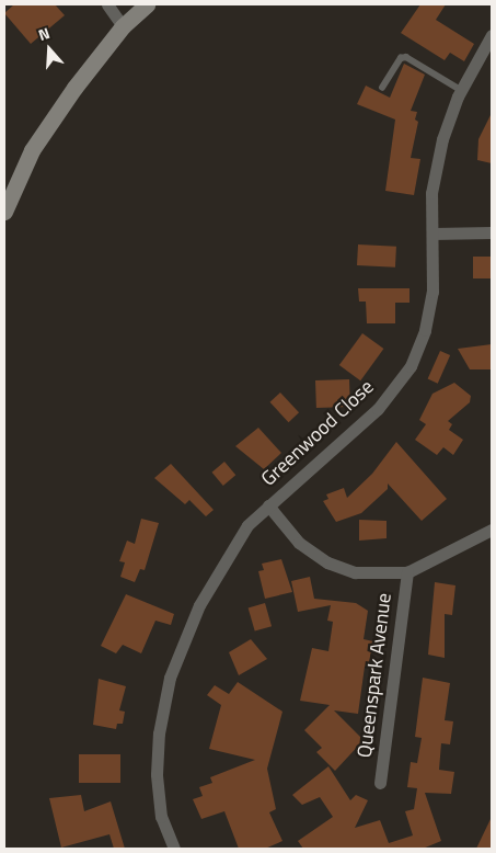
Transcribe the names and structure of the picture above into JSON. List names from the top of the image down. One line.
{"streets":{"street":["Greenwood Close","Queenspark Avenue"]},"north":"top"}
